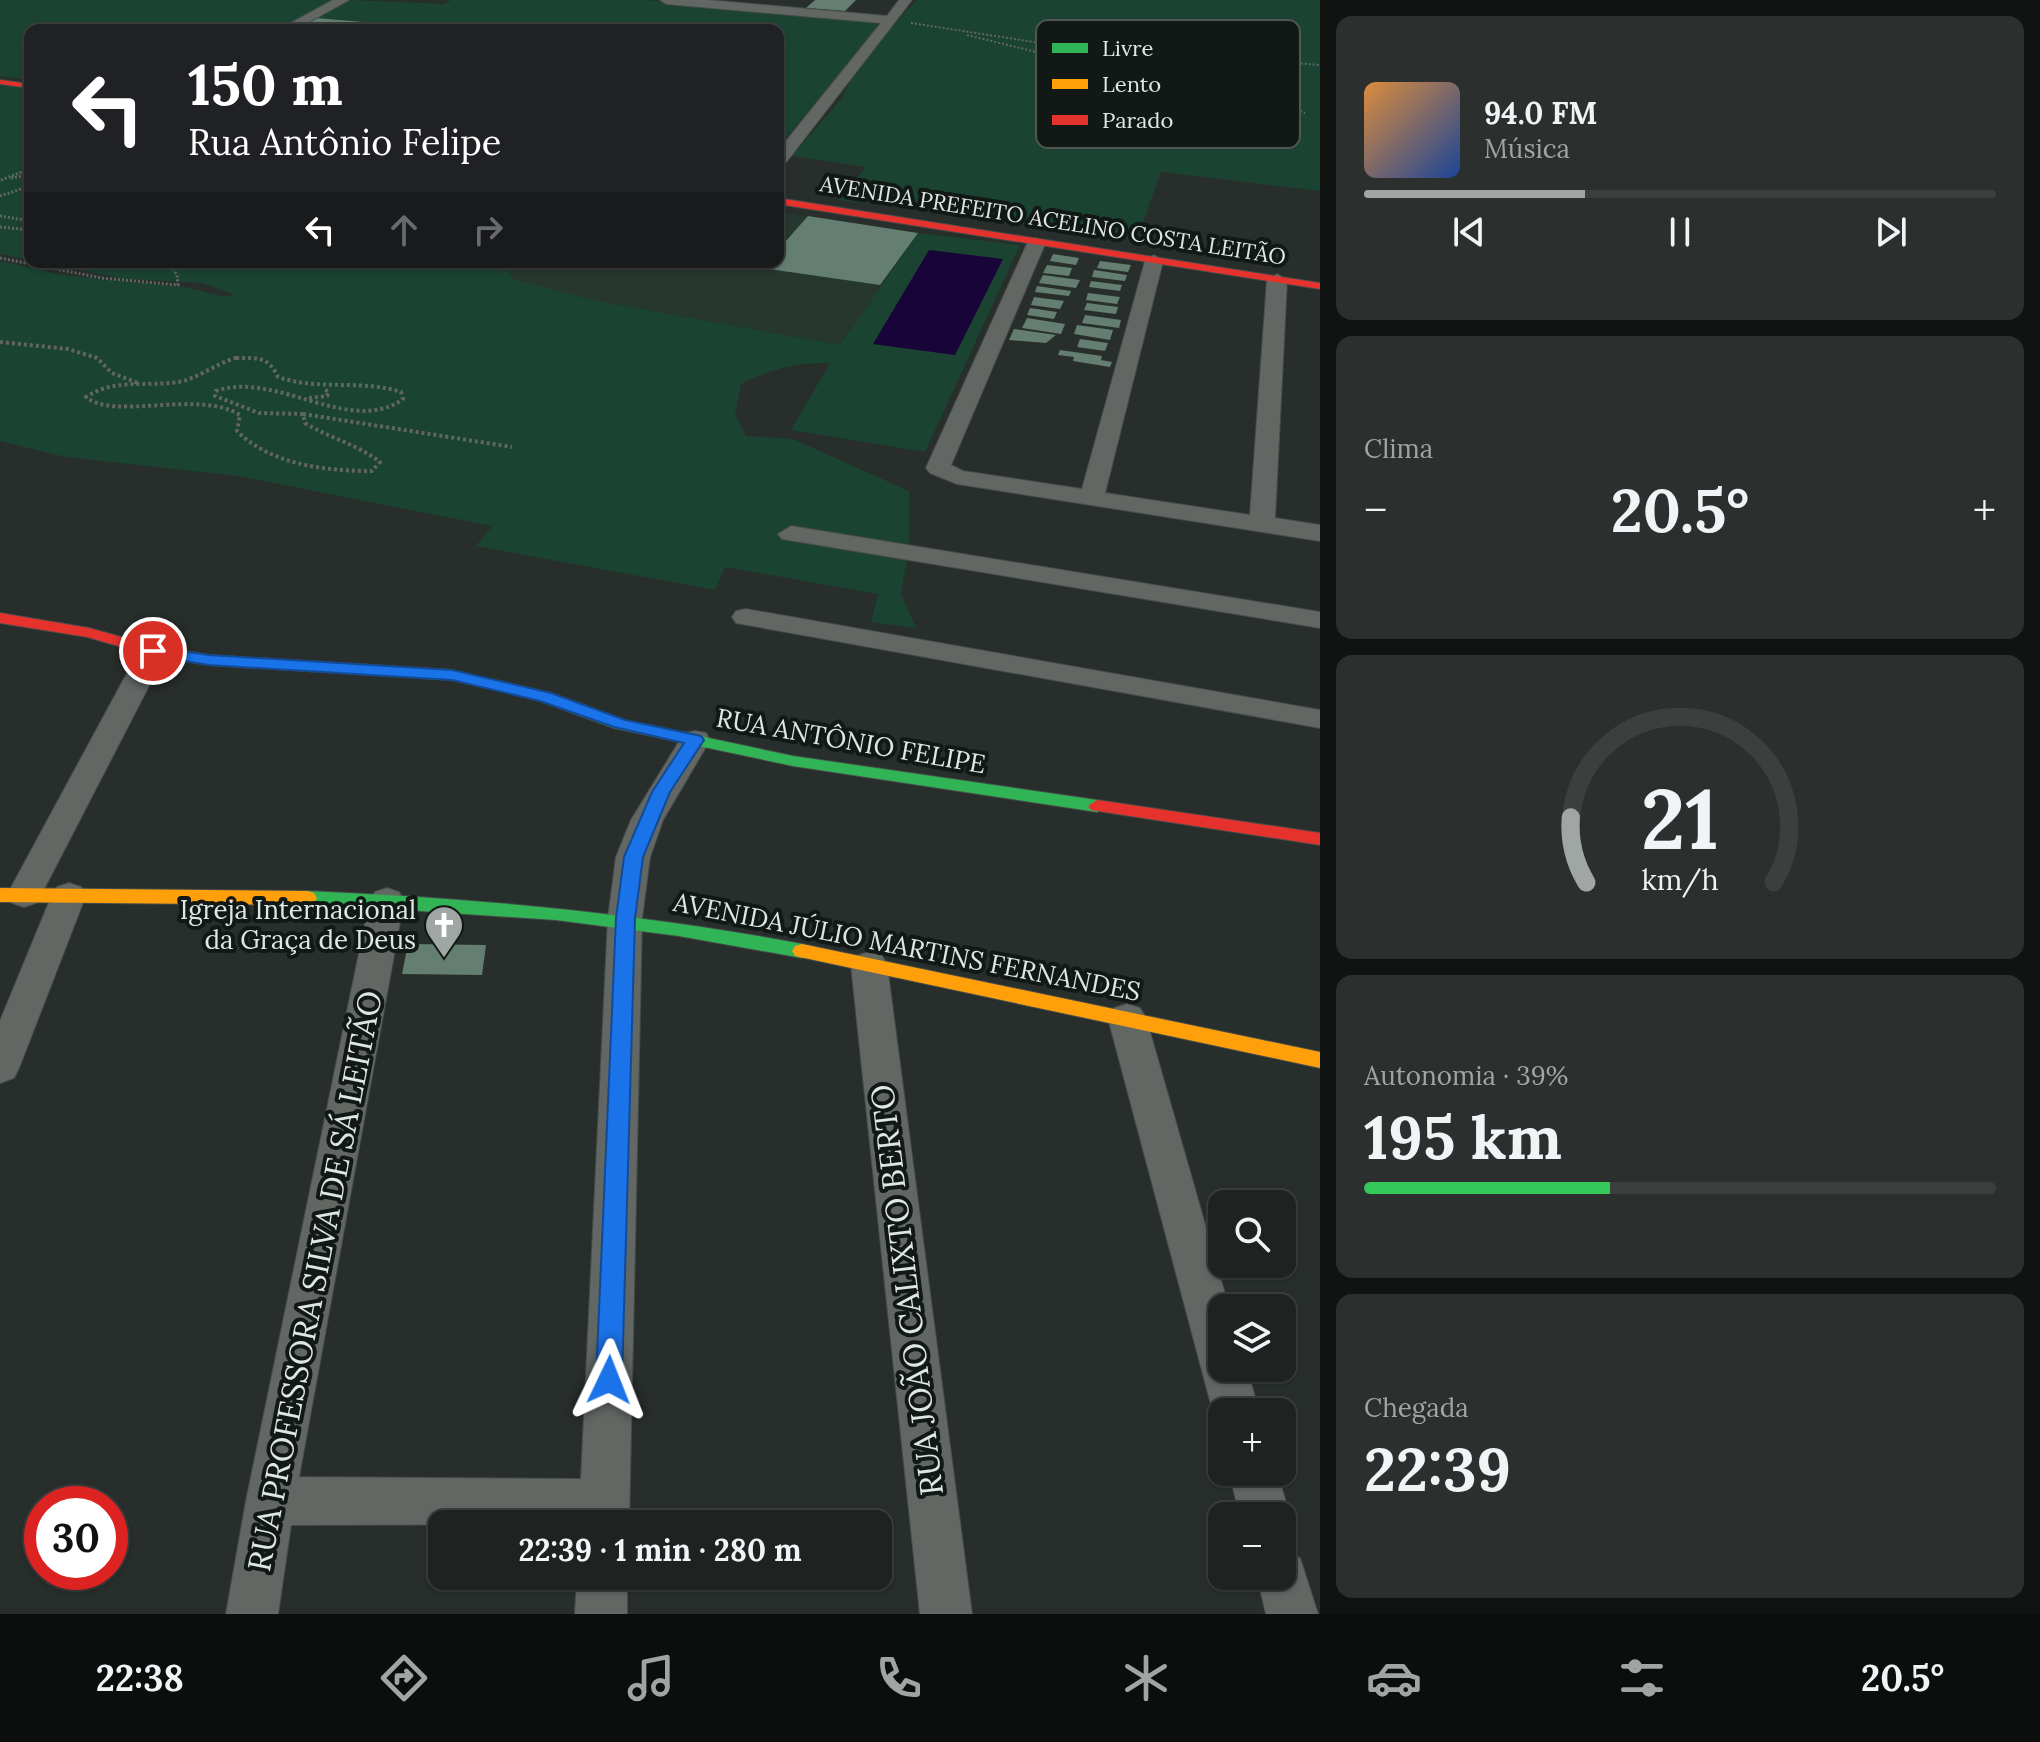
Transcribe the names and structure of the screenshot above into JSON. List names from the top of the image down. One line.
{"streets":{"street":["AVENIDA PREFEITO ACELINO COSTA LEITÃO","RUA ANTÔNIO FELIPE","AVENIDA JÚLIO MARTINS FERNANDES","RUA PROFESSORA SILVA DE SÁ LEITÃO","RUA JOÃO CALIXTO BERTO"]},"crossings":[["AVENIDA JÚLIO MARTINS FERNANDES","RUA PROFESSORA SILVA DE SÁ LEITÃO"],["AVENIDA JÚLIO MARTINS FERNANDES","RUA JOÃO CALIXTO BERTO"]],"places":{"church":["Igreja Internacional da Graça de Deus"]},"legend":["Livre","Lento","Parado"],"page":{"turn":["150 m","Rua Antônio Felipe"],"song":["94.0 FM","Música"],"tile":["Clima",["Autonomia · 39%","195 km"],["Chegada","22:39"]],"heat":["−","20.5°","+"],"map_buttons":["+","−"],"limit":"30","trip":"22:39 · 1 min · 280 m","tabs":["22:38","20.5°"],"gauge":["21","km/h"]}}
